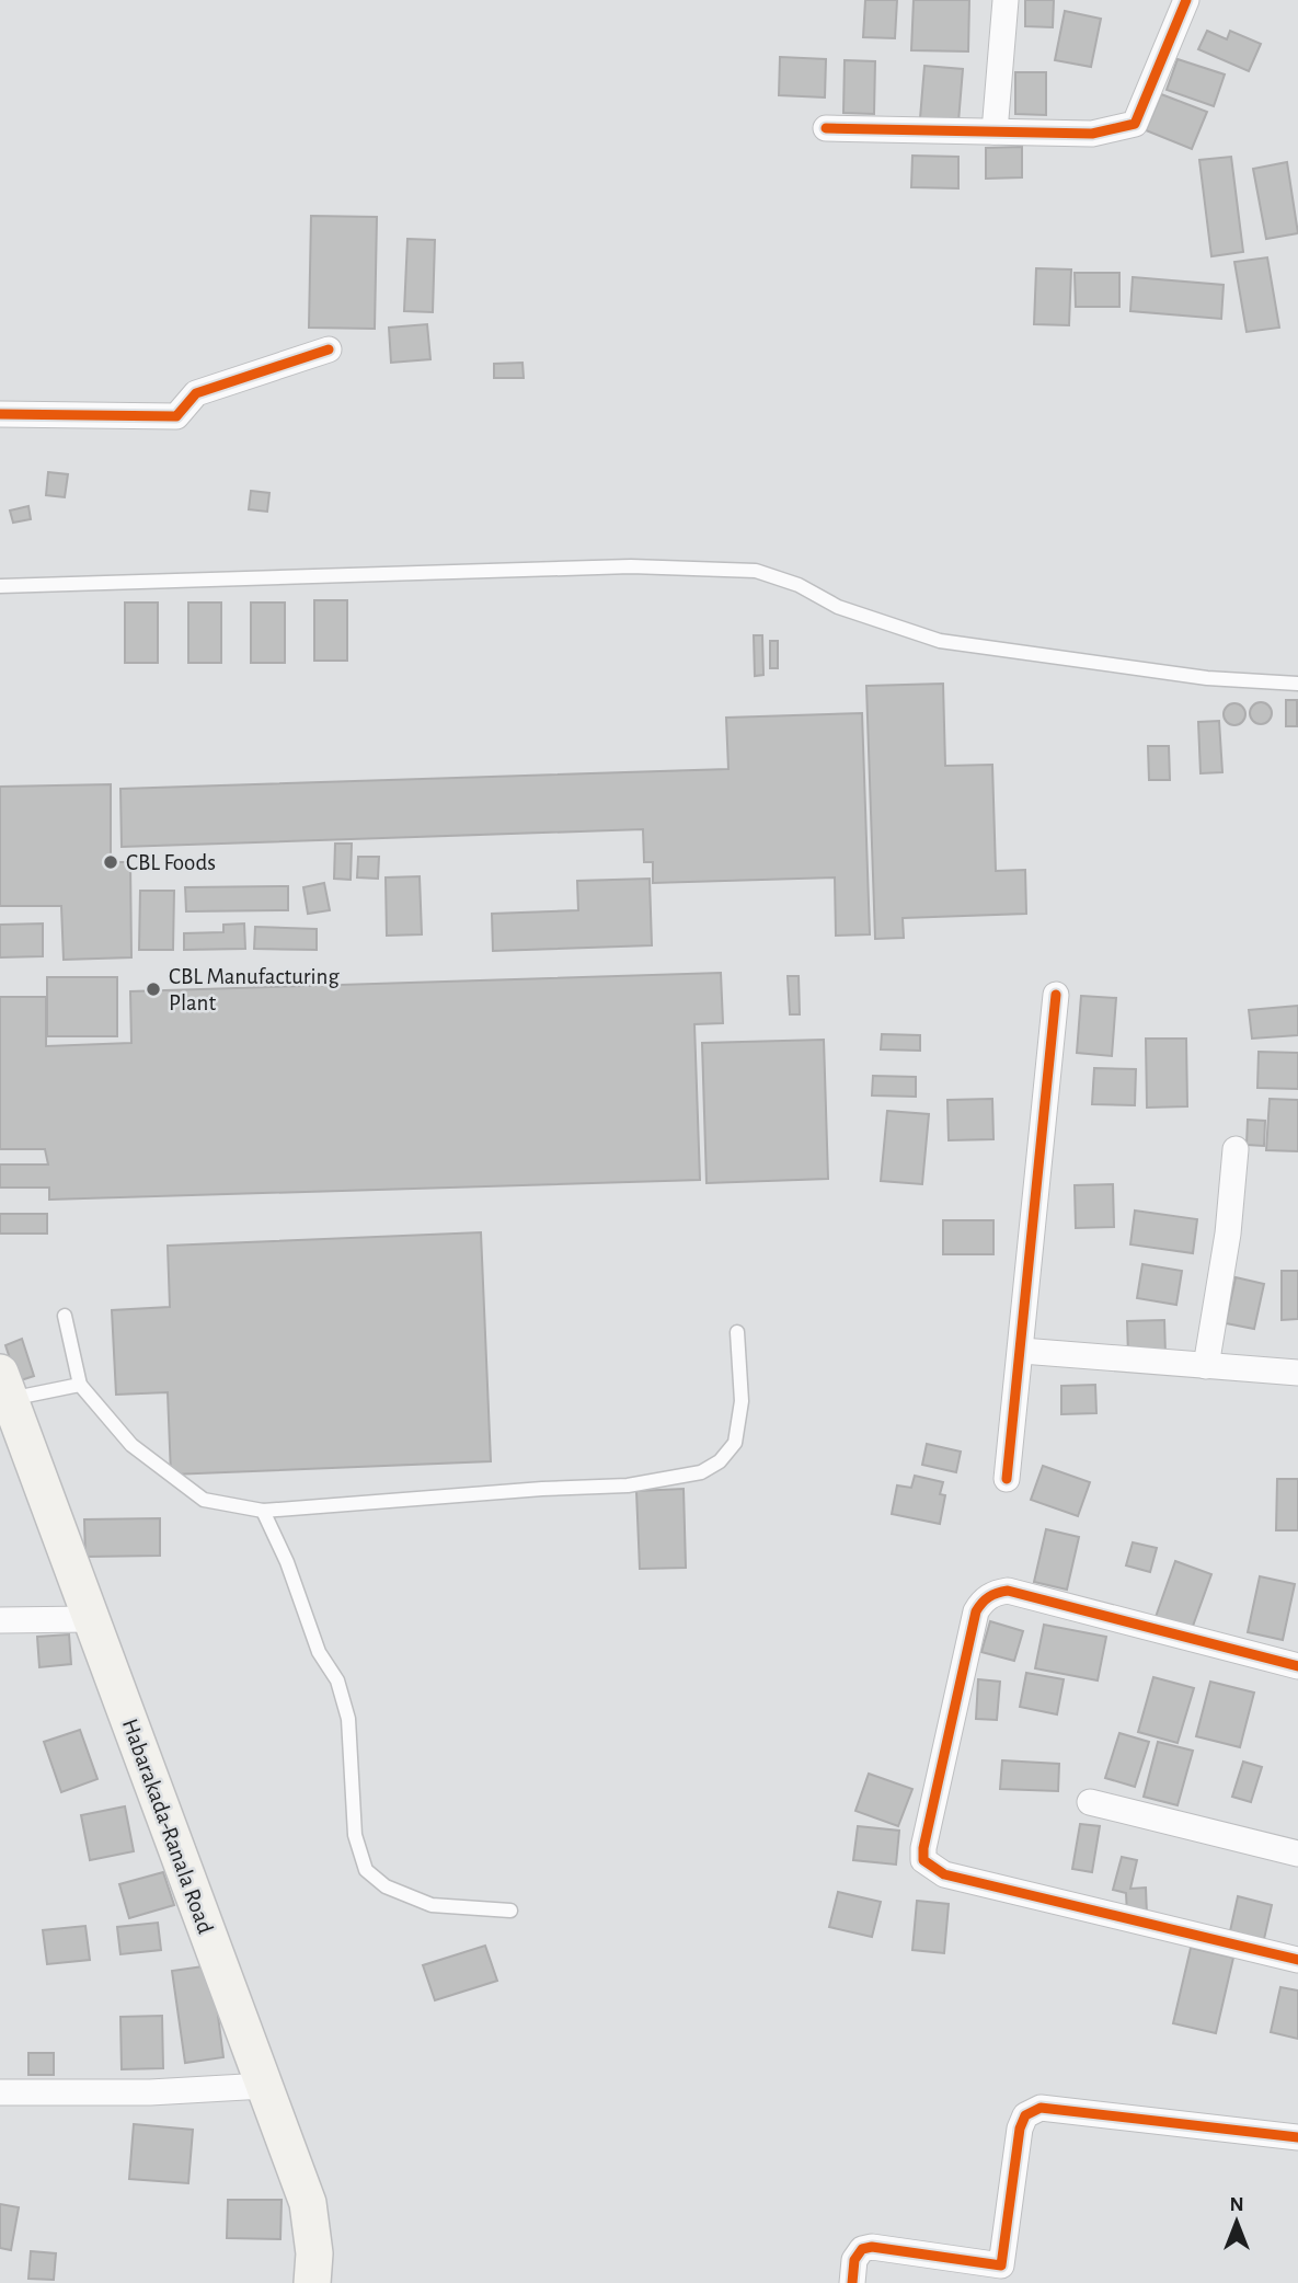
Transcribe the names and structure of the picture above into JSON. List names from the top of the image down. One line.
{"streets":{"main road":["Habarakada-Ranala Road"]},"places":["CBL Foods","CBL Manufacturing Plant"],"north":"top"}
